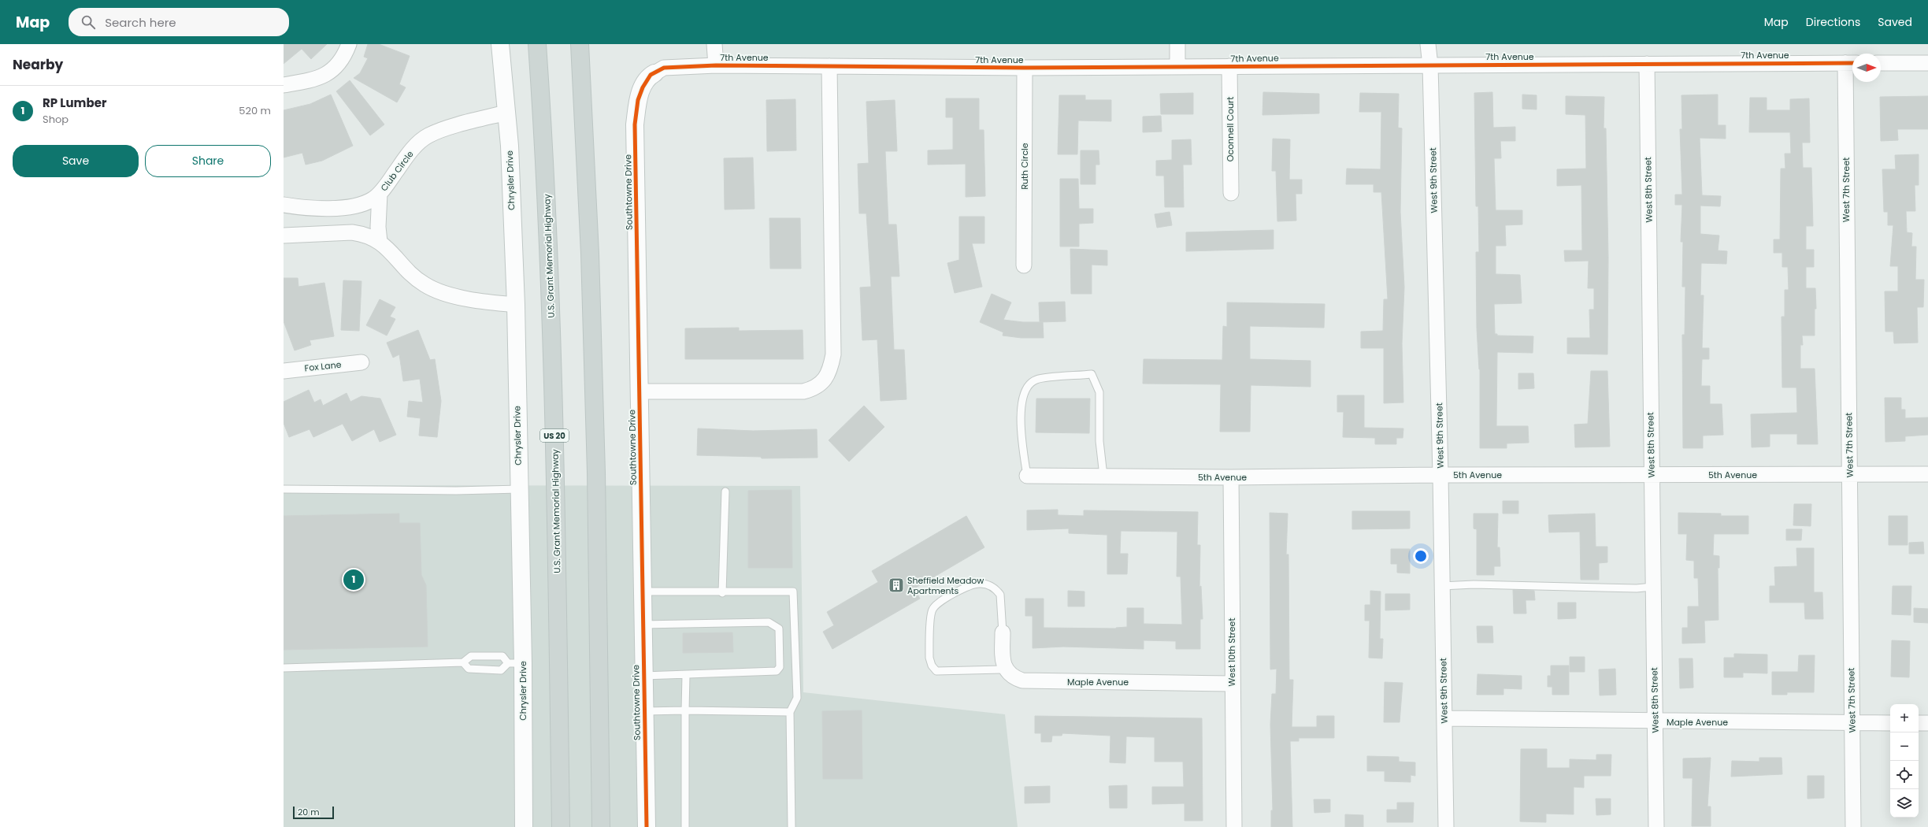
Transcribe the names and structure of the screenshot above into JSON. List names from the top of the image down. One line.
{"streets":{"main road":["U.S. Grant Memorial Highway","US 20"],"street":["7th Avenue","Oconnell Court","Ruth Circle","Club Circle","Chrysler Drive","West 9th Street","West 8th Street","West 7th Street","Southtowne Drive","Fox Lane","5th Avenue","West 10th Street","Maple Avenue"]},"crossings":[["7th Avenue","Oconnell Court"],["7th Avenue","Ruth Circle"],["7th Avenue","West 9th Street"],["7th Avenue","West 8th Street"],["7th Avenue","West 7th Street"],["7th Avenue","Southtowne Drive"],["Club Circle","Chrysler Drive"],["West 9th Street","5th Avenue"],["West 9th Street","Maple Avenue"],["West 8th Street","5th Avenue"],["West 8th Street","Maple Avenue"],["West 7th Street","5th Avenue"],["West 7th Street","Maple Avenue"],["5th Avenue","West 10th Street"],["West 10th Street","Maple Avenue"]],"places":{"building":["Sheffield Meadow Apartments"]},"scale_bar":"20 m","north":"right","page":{"header":"Map","search":"Search here","nav":["Map","Directions","Saved"],"heading":"Nearby","list":[{"mark":"1","name":"RP Lumber","note":"Shop","value":"520 m"}],"buttons":["Save","Share"],"pins":"1","map_buttons":["+","−"],"scale":"20 m"}}
